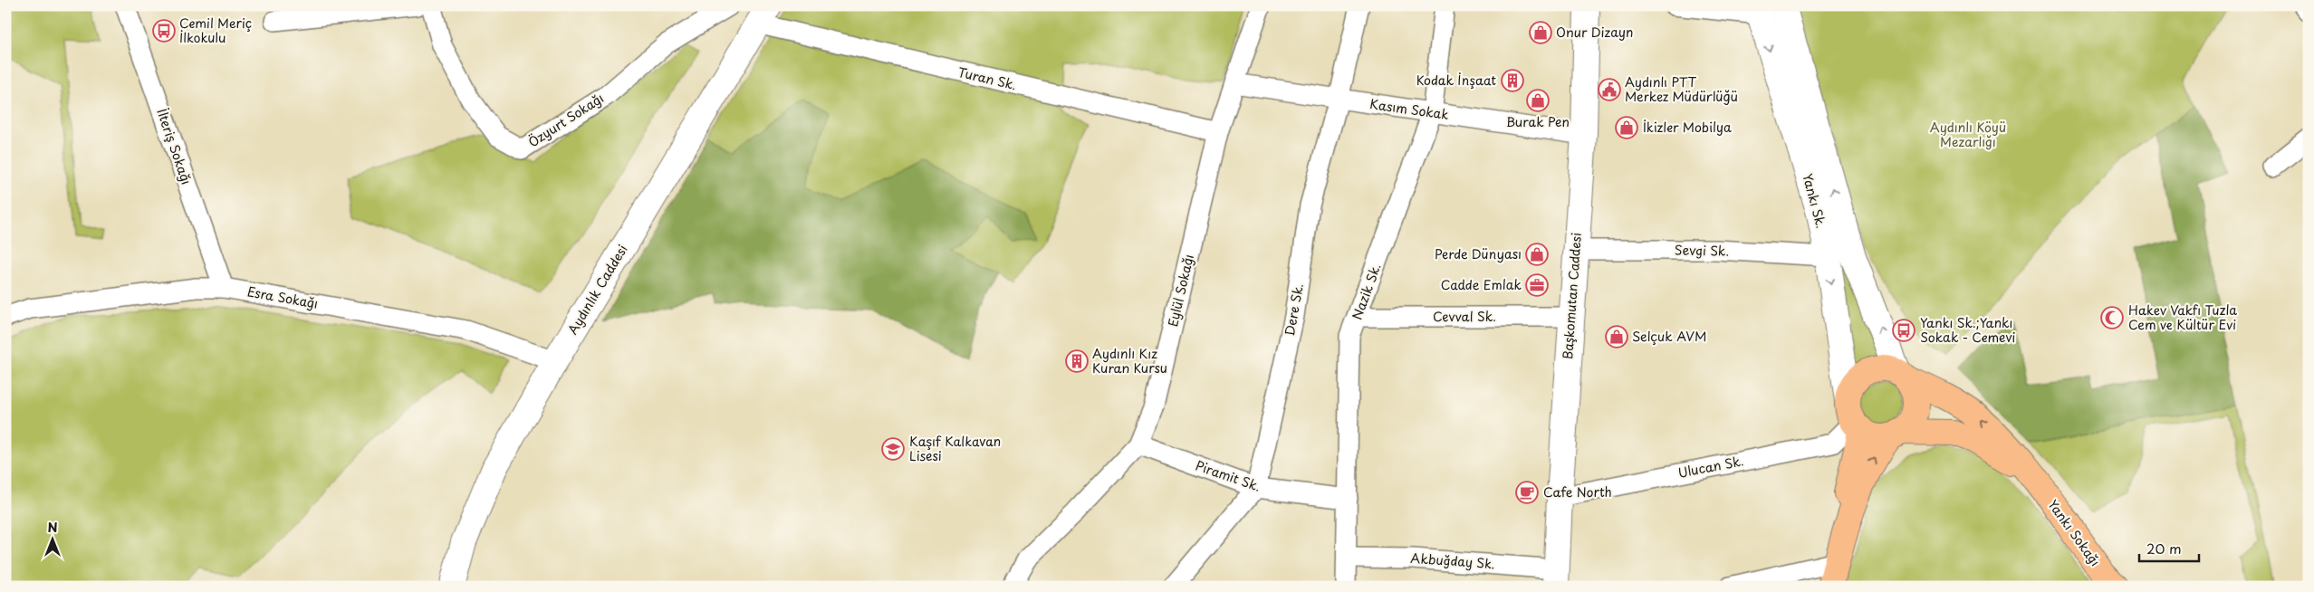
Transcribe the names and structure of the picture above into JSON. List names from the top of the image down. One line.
{"streets":{"main road":["Yankı Sokağı"],"street":["Turan Sk.","Kasım Sokak","Özyurt Sokağı","İlteriş Sokağı","Yankı Sk.","Sevgi Sk.","Aydınlık Caddesi","Eylül Sokağı","Nazik Sk.","Başkomutan Caddesi","Esra Sokağı","Dere Sk.","Cevval Sk.","Ulucan Sk.","Piramit Sk.","Akbuğday Sk."]},"crossings":[["Turan Sk.","Aydınlık Caddesi"],["Turan Sk.","Eylül Sokağı"],["Kasım Sokak","Eylül Sokağı"],["Kasım Sokak","Nazik Sk."],["Kasım Sokak","Başkomutan Caddesi"],["Kasım Sokak","Dere Sk."],["İlteriş Sokağı","Esra Sokağı"],["Yankı Sk.","Sevgi Sk."],["Yankı Sk.","Ulucan Sk."],["Yankı Sk.","Yankı Sokağı"],["Sevgi Sk.","Başkomutan Caddesi"],["Aydınlık Caddesi","Esra Sokağı"],["Eylül Sokağı","Piramit Sk."],["Nazik Sk.","Cevval Sk."],["Nazik Sk.","Piramit Sk."],["Nazik Sk.","Akbuğday Sk."],["Başkomutan Caddesi","Cevval Sk."],["Başkomutan Caddesi","Ulucan Sk."],["Başkomutan Caddesi","Akbuğday Sk."],["Dere Sk.","Piramit Sk."],["Ulucan Sk.","Yankı Sokağı"]],"parks":["Aydınlı Köyü Mezarlığı"],"places":{"bus stop":["Cemil Meriç İlkokulu","Yankı Sk.;Yankı Sokak - Cemevi"],"shop":["Onur Dizayn","Burak Pen","İkizler Mobilya","Perde Dünyası","Selçuk AVM"],"building":["Kodak İnşaat","Aydınlı Kız Kuran Kursu"],"public building":["Aydınlı PTT Merkez Müdürlüğü"],"office":["Cadde Emlak"],"mosque":["Hakev Vakfı Tuzla Cem ve Kültür Evi"],"school or university":["Kaşıf Kalkavan Lisesi"],"cafe":["Cafe North"]},"scale_bar":"20 m","north":"top"}
